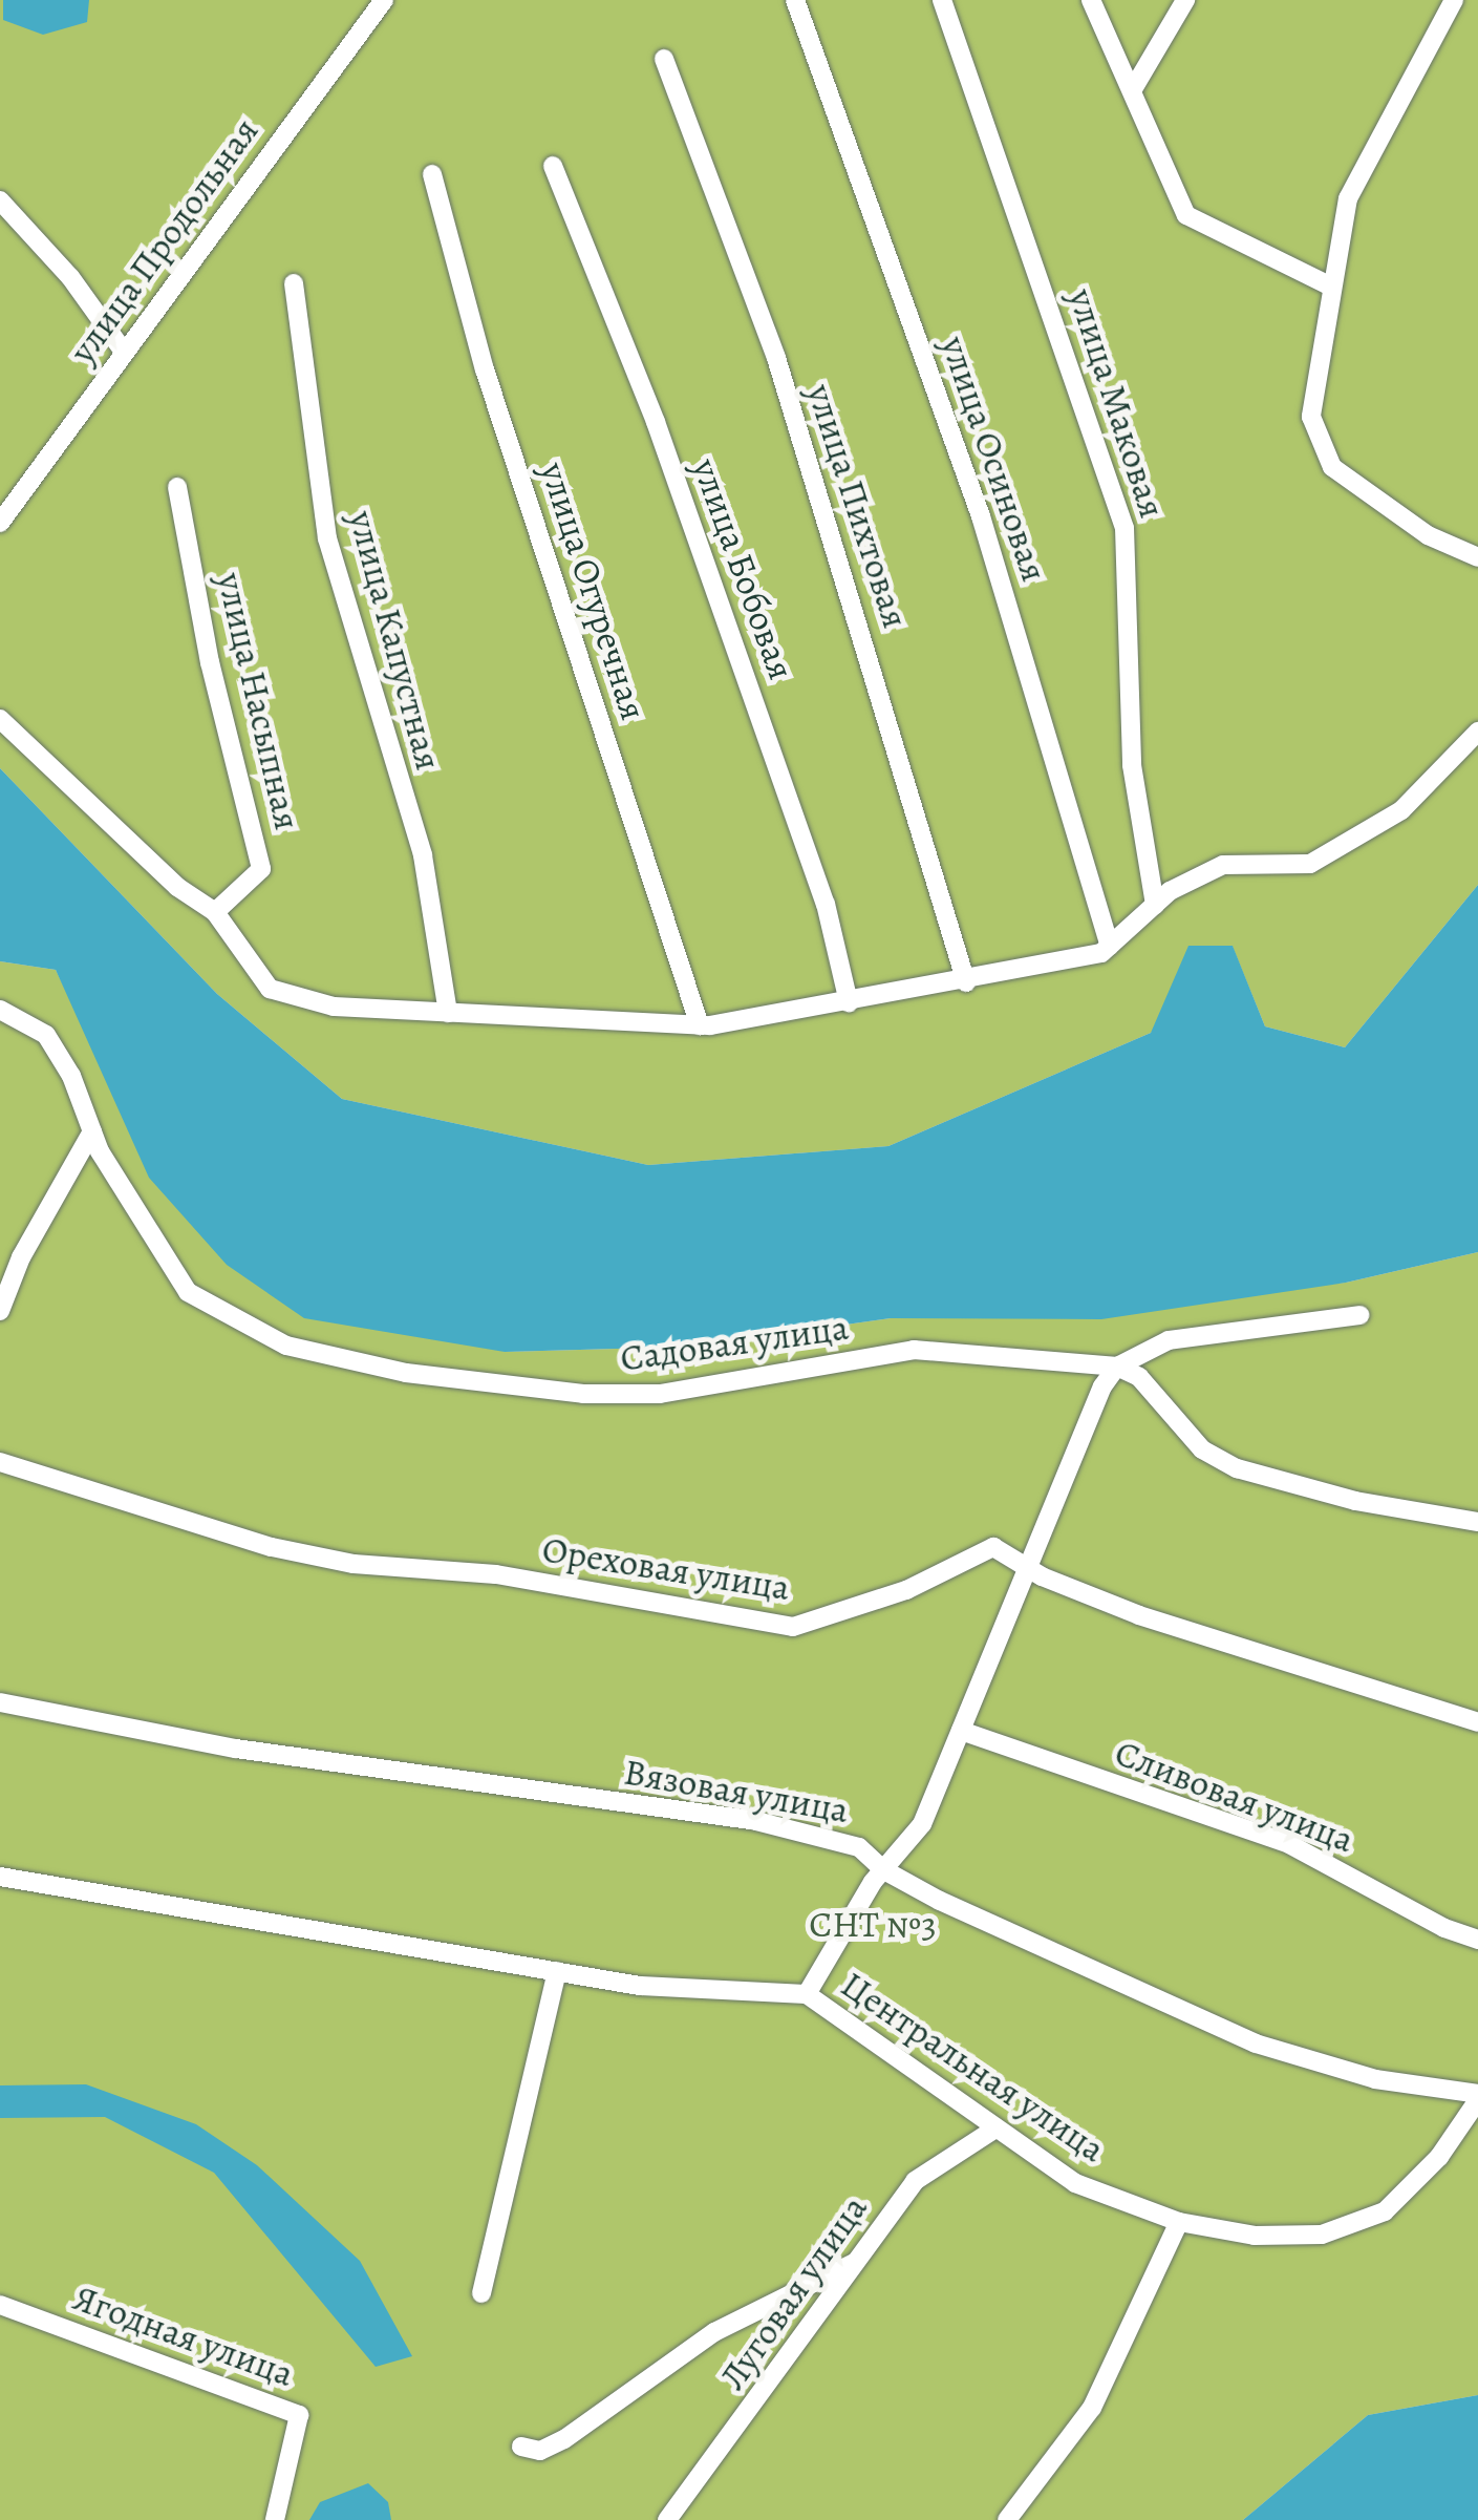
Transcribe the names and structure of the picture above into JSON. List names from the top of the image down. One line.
{"streets":{"street":["улица Продольная","улица Маковая","улица Осиновая","улица Пихтовая","улица Бобовая","улица Огуречная","улица Капустная","улица Насыпная","Садовая улица","Ореховая улица","Вязовая улица","Сливовая улица","Центральная улица","Луговая улица","Ягодная улица"]},"crossings":[["Вязовая улица","Центральная улица"],["Центральная улица","Луговая улица"]],"parks":["СНТ №3"]}
